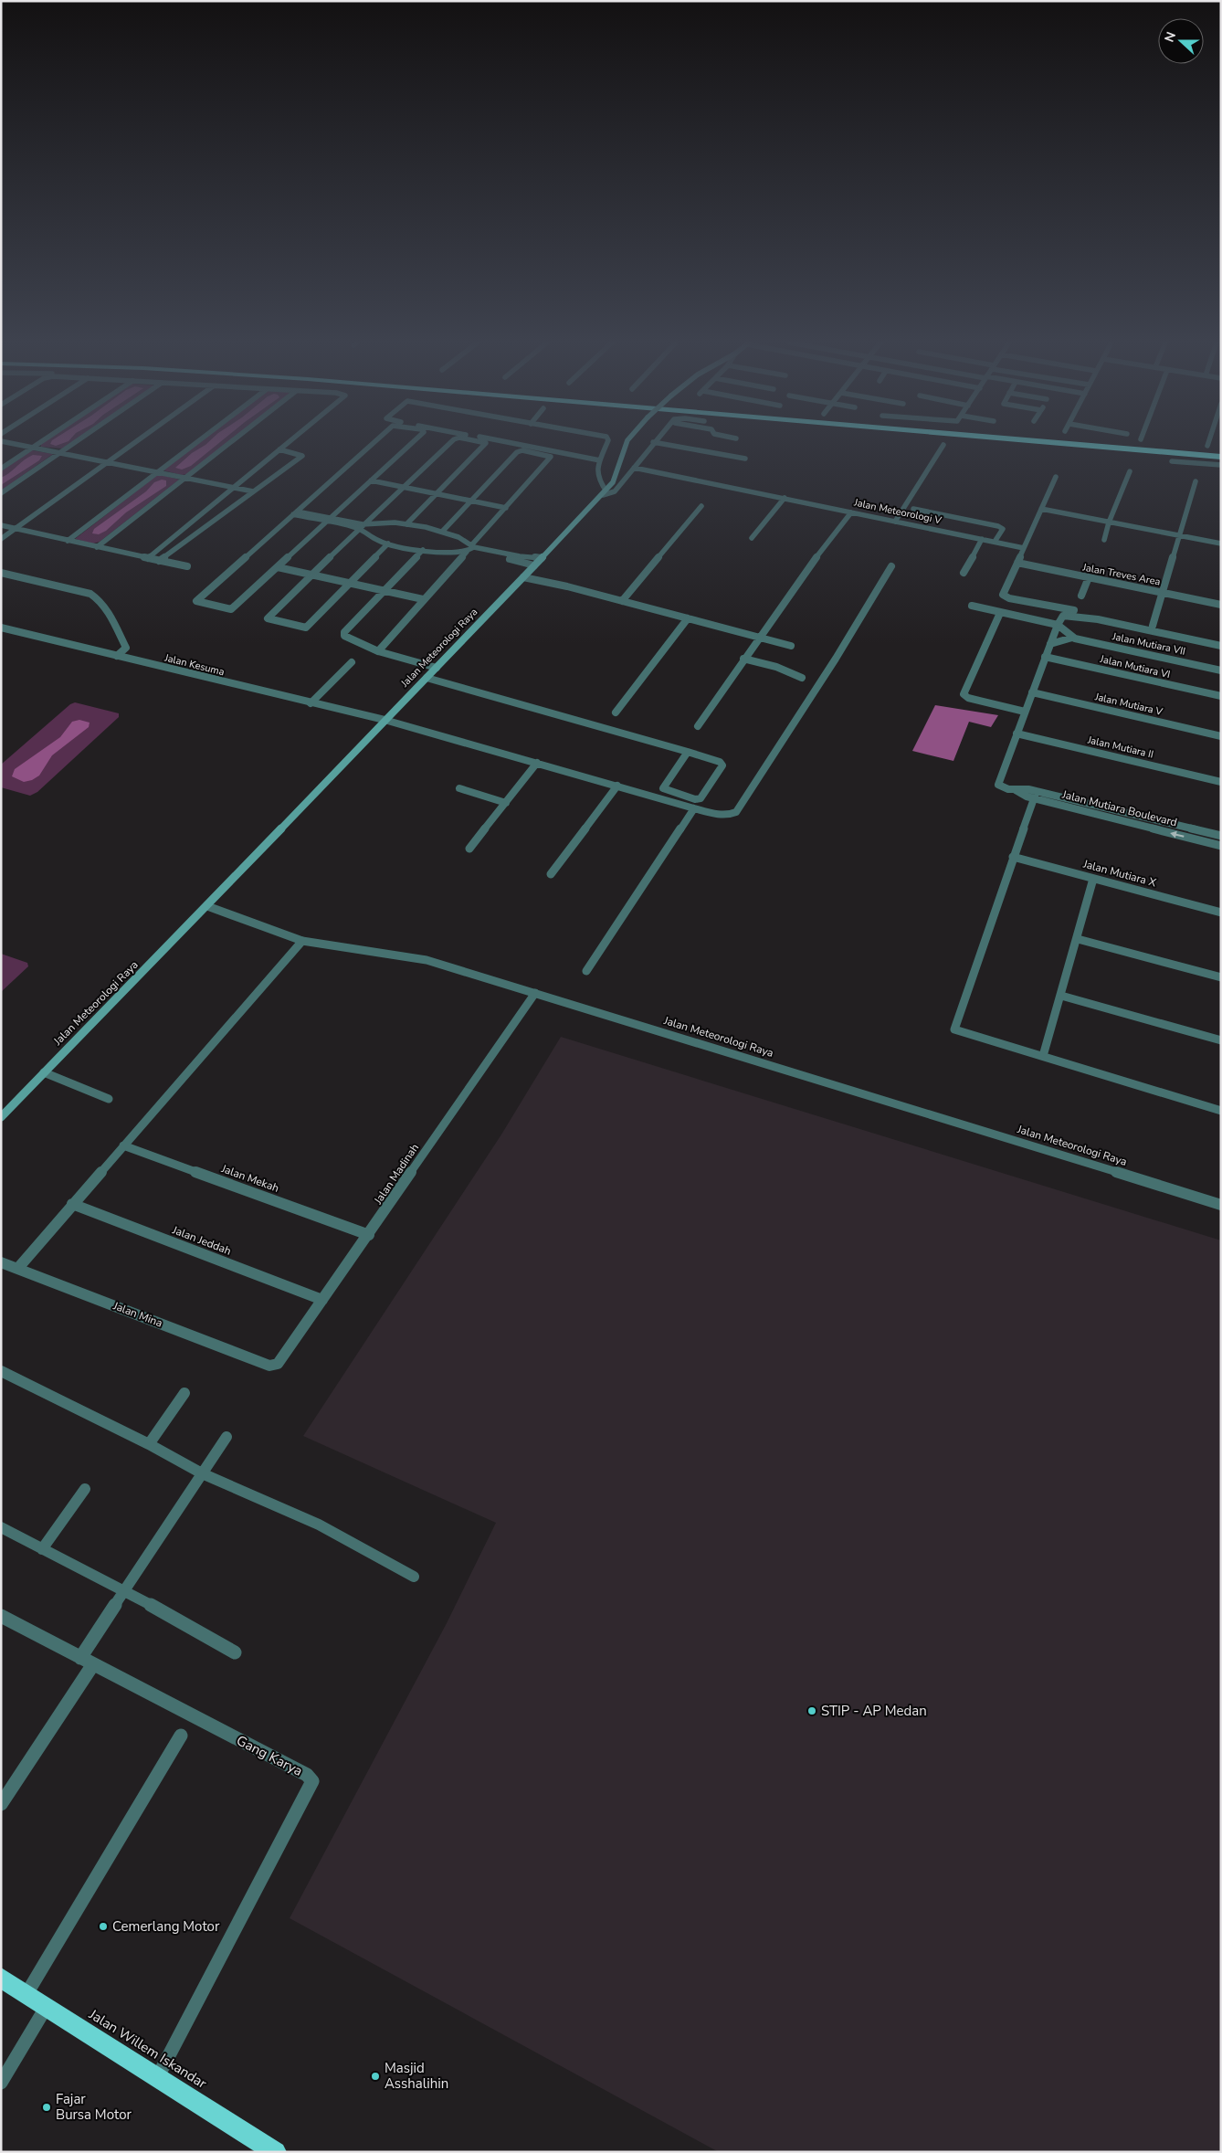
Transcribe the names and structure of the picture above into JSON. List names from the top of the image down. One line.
{"streets":{"highway":["Jalan Willem Iskandar"],"main road":["Jalan Meteorologi Raya"],"street":["Jalan Meteorologi V","Jalan Treves Area","Jalan Mutiara VII","Jalan Kesuma","Jalan Mutiara VI","Jalan Mutiara V","Jalan Mutiara II","Jalan Mutiara Boulevard","Jalan Mutiara X","Jalan Madinah","Jalan Mekah","Jalan Jeddah","Jalan Mina","Gang Karya"]},"crossings":[["Jalan Meteorologi Raya","Jalan Kesuma"],["Jalan Meteorologi Raya","Jalan Madinah"],["Jalan Mutiara II","Jalan Mutiara Boulevard"],["Jalan Madinah","Jalan Mekah"],["Jalan Madinah","Jalan Jeddah"],["Jalan Madinah","Jalan Mina"],["Gang Karya","Jalan Willem Iskandar"]],"places":["STIP - AP Medan","Cemerlang Motor","Masjid Asshalihin","Fajar Bursa Motor"],"north":"left"}
